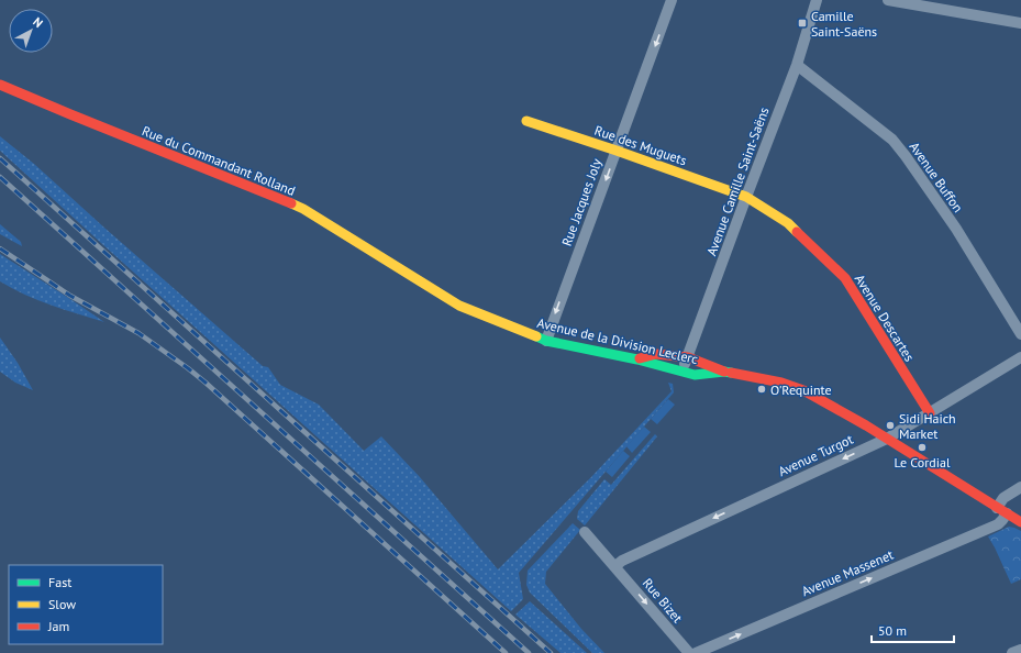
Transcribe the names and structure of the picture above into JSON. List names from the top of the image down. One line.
{"streets":{"street":["Rue des Muguets","Rue du Commandant Rolland","Avenue Buffon","Avenue Camille Saint-Saëns","Rue Jacques Joly","Avenue Descartes","Avenue de la Division Leclerc","Avenue Turgot","Avenue Massenet","Rue Bizet"]},"crossings":[["Rue des Muguets","Avenue Camille Saint-Saëns"],["Rue des Muguets","Rue Jacques Joly"],["Rue des Muguets","Avenue Descartes"],["Rue du Commandant Rolland","Avenue de la Division Leclerc"],["Avenue Buffon","Avenue Camille Saint-Saëns"],["Avenue Camille Saint-Saëns","Avenue Descartes"],["Avenue Camille Saint-Saëns","Avenue de la Division Leclerc"],["Rue Jacques Joly","Avenue de la Division Leclerc"],["Avenue Descartes","Avenue Turgot"],["Avenue de la Division Leclerc","Avenue Turgot"],["Avenue de la Division Leclerc","Avenue Massenet"],["Avenue Turgot","Rue Bizet"]],"one_way":["Rue Jacques Joly","Avenue Turgot","Avenue Massenet","Rue Bizet"],"places":{"transit":["Camille Saint-Saëns"],"other":["O'Requinte","Sidi Haich Market","Le Cordial"]},"legend":["Fast","Slow","Jam"],"scale_bar":"50 m","north":"top right"}
